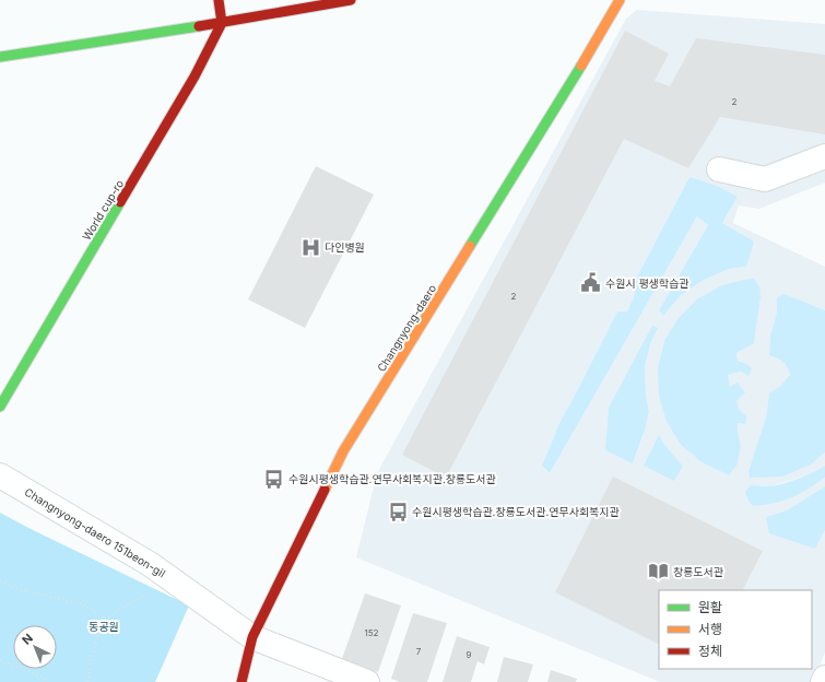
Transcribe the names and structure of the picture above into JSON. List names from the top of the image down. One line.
{"streets":{"street":["World cup-ro","Changnyong-daero","Changnyong-daero 151beon-gil"]},"crossings":[["Changnyong-daero","Changnyong-daero 151beon-gil"]],"parks":["동공원"],"places":{"hospital":["다인병원"],"public building":["수원시 평생학습관"],"bus stop":["수원시평생학습관.연무사회복지관.창룡도서관","수원시평생학습관.창룡도서관.연무사회복지관"],"library":["창룡도서관"]},"house_numbers":["2","2","152","7","9"],"legend":["원활","서행","정체"],"north":"top left"}
